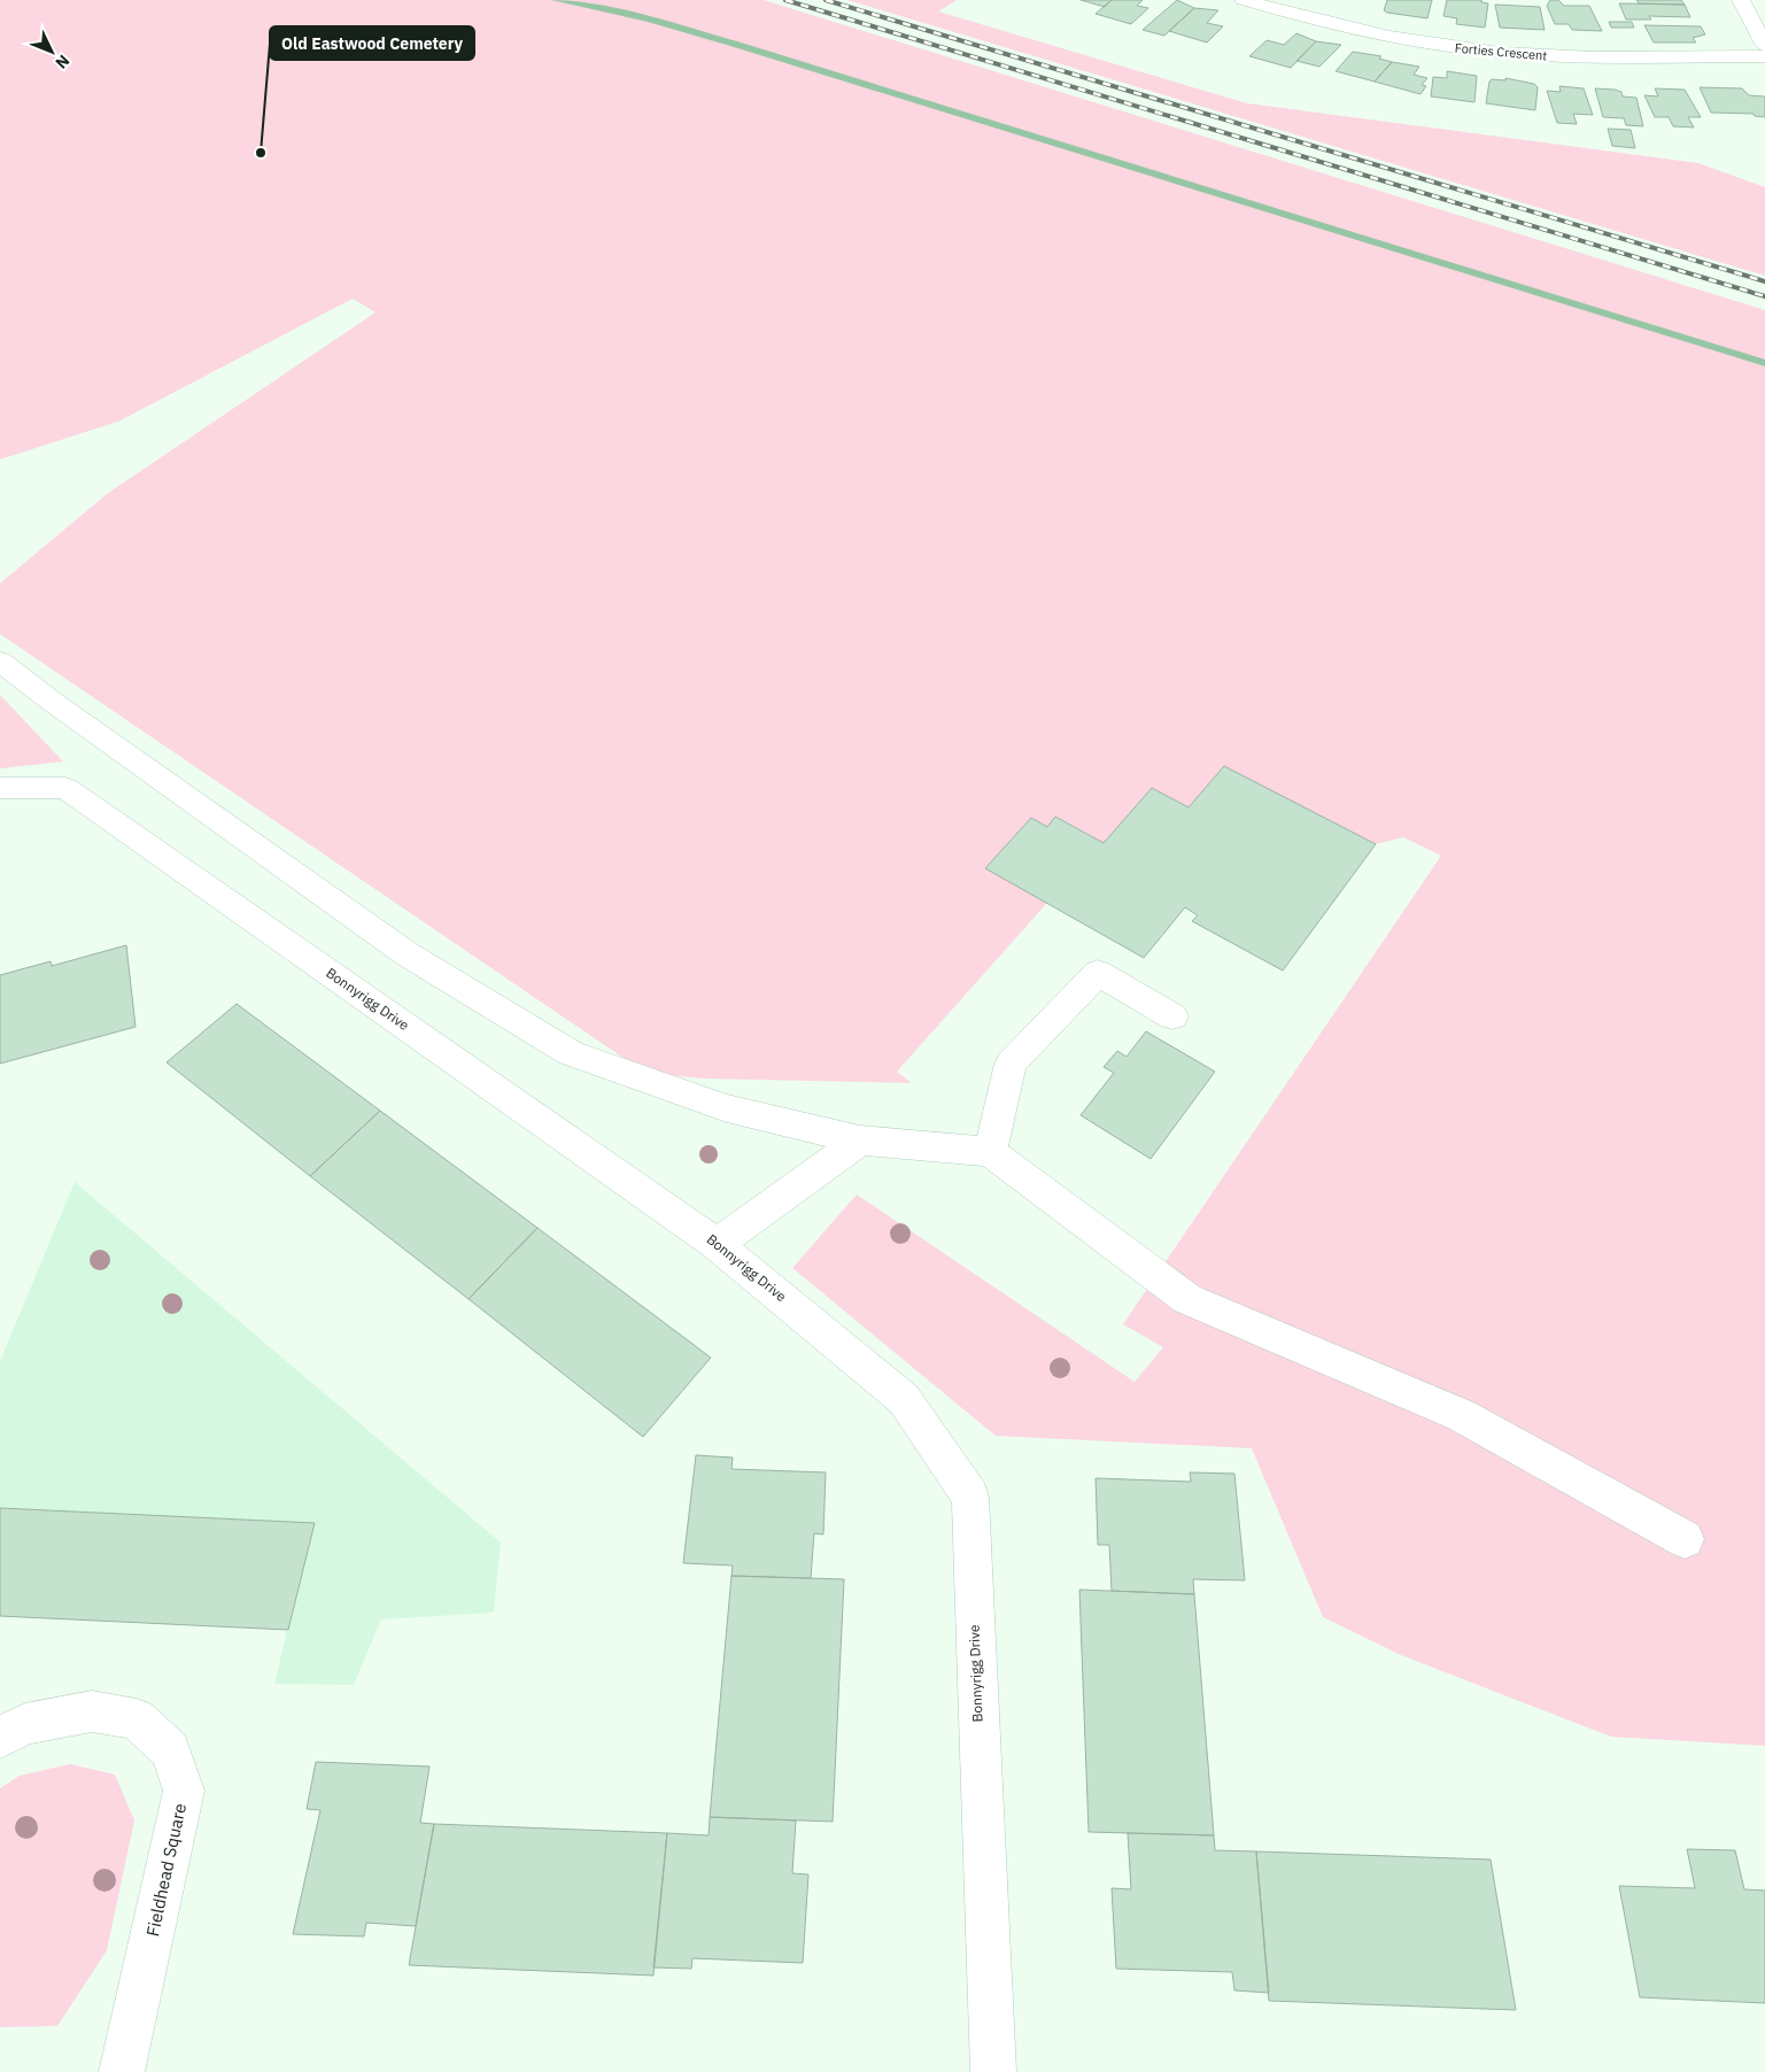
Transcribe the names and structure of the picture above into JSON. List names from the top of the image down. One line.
{"streets":{"street":["Forties Crescent","Bonnyrigg Drive","Fieldhead Square"]},"places":["Old Eastwood Cemetery"],"north":"bottom right"}
